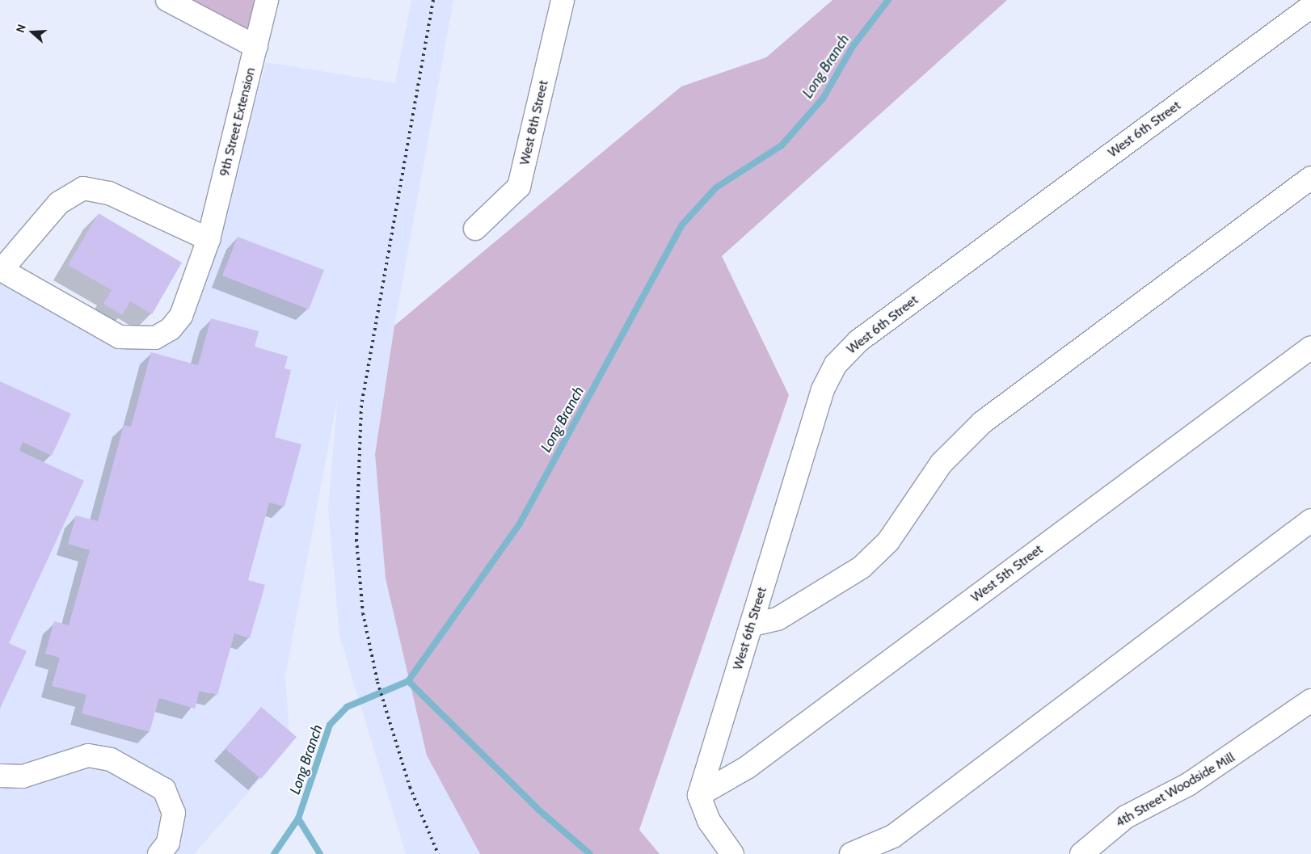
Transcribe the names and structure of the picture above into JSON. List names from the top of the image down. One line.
{"streets":{"street":["9th Street Extension","West 8th Street","West 6th Street","West 5th Street","4th Street Woodside Mill"]},"crossings":[["West 6th Street","West 5th Street"]],"water":["Long Branch"],"north":"left"}
